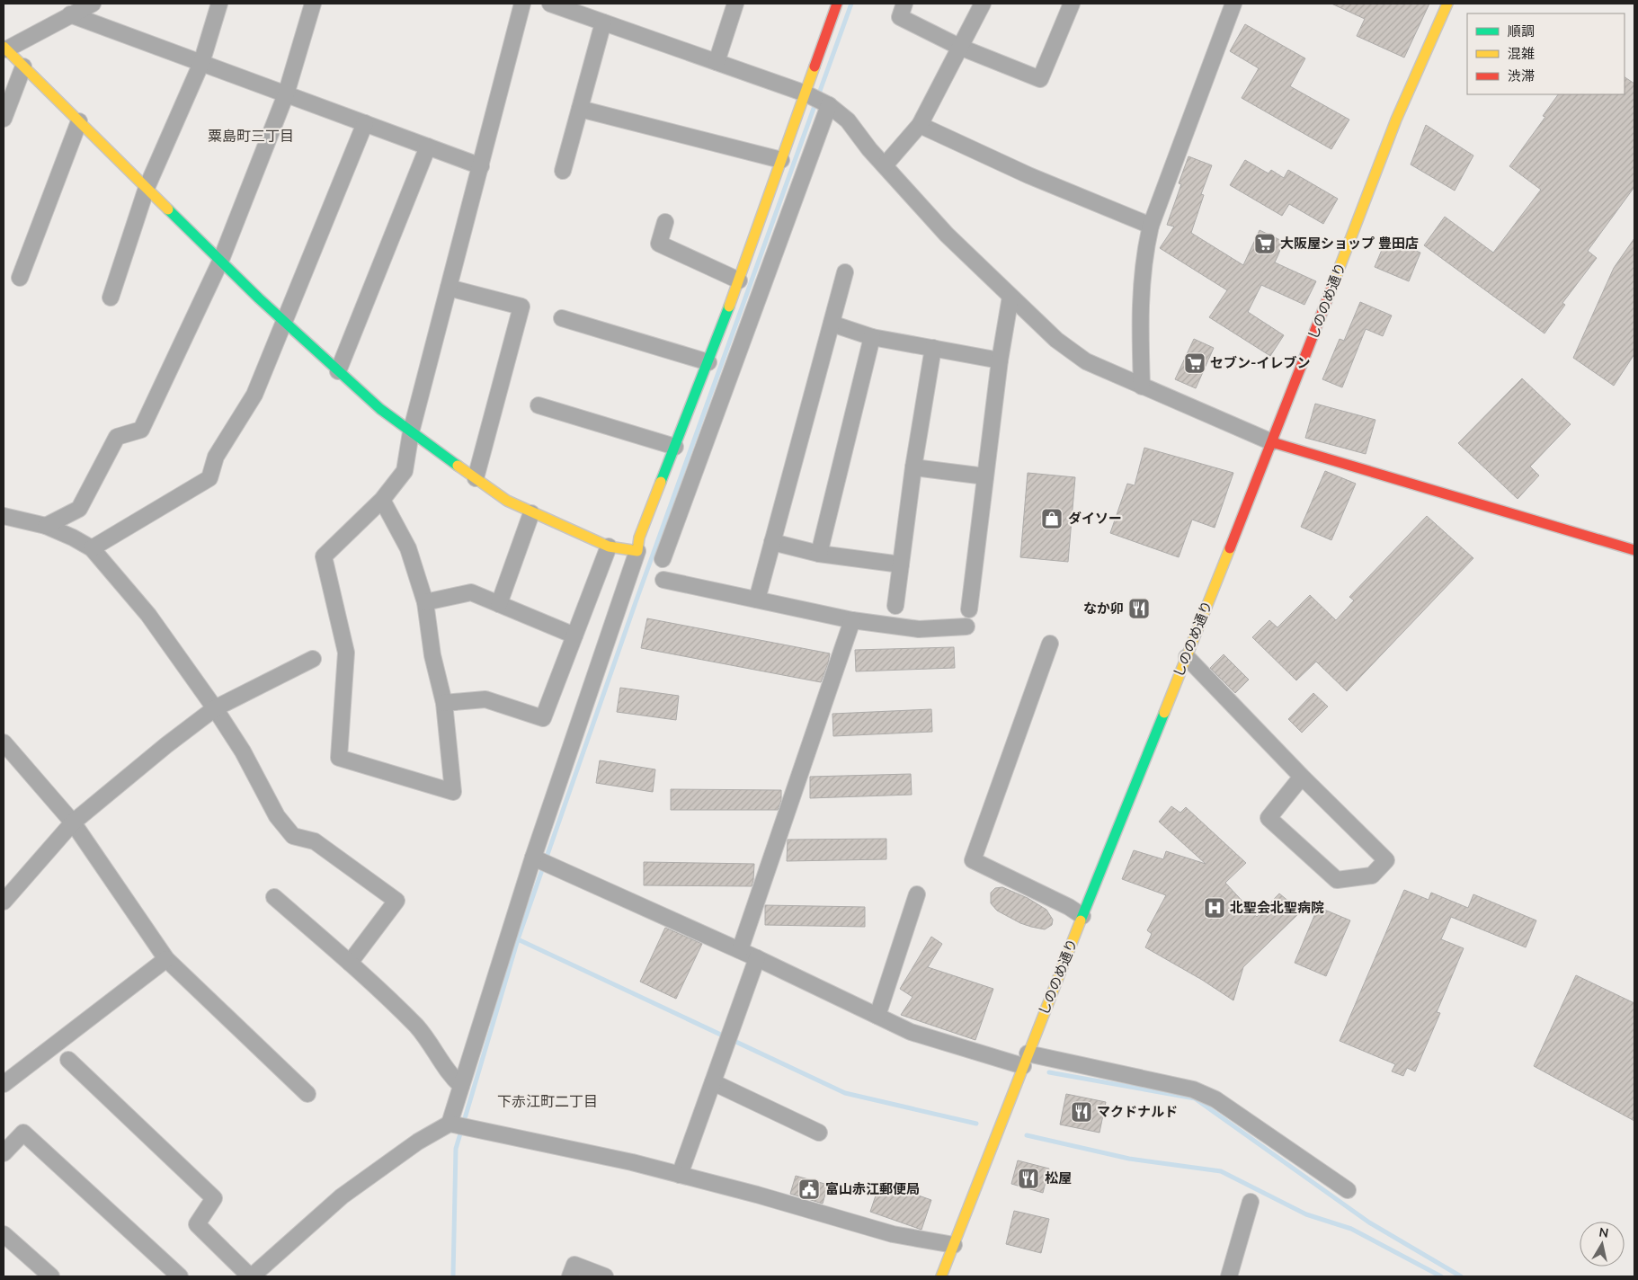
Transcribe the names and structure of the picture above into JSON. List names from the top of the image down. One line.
{"streets":{"street":["しののめ通り"]},"districts":["粟島町三丁目","下赤江町二丁目"],"places":{"supermarket":["大阪屋ショップ 豊田店","セブン-イレブン"],"shop":["ダイソー"],"restaurant":["なか卯","マクドナルド","松屋"],"hospital":["北聖会北聖病院"],"public building":["富山赤江郵便局"]},"legend":["順調","混雑","渋滞"],"north":"top"}
